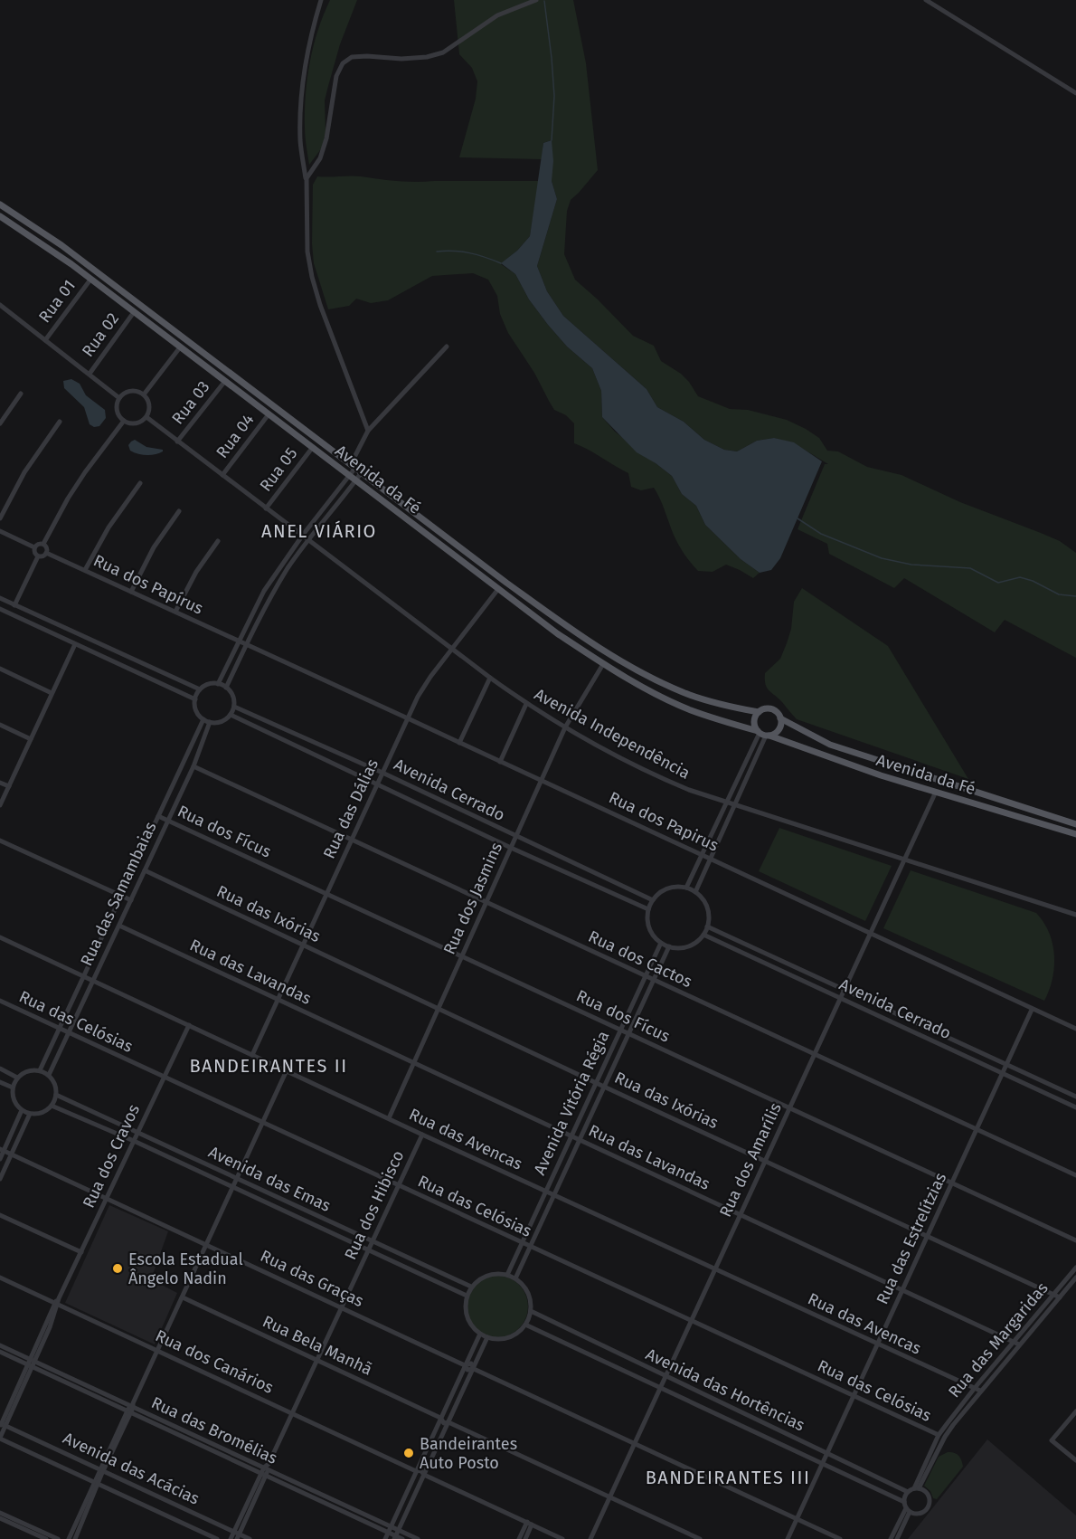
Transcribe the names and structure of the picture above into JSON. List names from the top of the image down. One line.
{"streets":{"main road":["Avenida da Fé"],"street":["Rua 01","Rua 02","Rua 03","Rua 04","Rua 05","Rua dos Papírus","Avenida Independência","Avenida Cerrado","Rua das Dálias","Rua dos Papirus","Rua dos Fícus","Rua das Samambaias","Rua dos Jasmins","Rua das Ixórias","Rua dos Cactos","Rua das Lavandas","Rua das Celósias","Avenida Vitória Régia","Rua das Avencas","Rua dos Cravos","Rua dos Amarílis","Avenida das Emas","Rua dos Hibisco","Rua das Estrelítzias","Rua das Graças","Rua das Margaridas","Rua Bela Manhã","Rua dos Canários","Avenida das Hortências","Rua das Bromélias","Avenida das Acácias"]},"crossings":[["Rua 01","Avenida da Fé"],["Rua 02","Avenida da Fé"],["Rua 03","Avenida da Fé"],["Rua 03","Avenida Independência"],["Rua 04","Avenida da Fé"],["Rua 04","Avenida Independência"],["Rua 05","Avenida da Fé"],["Rua 05","Avenida Independência"],["Avenida da Fé","Rua das Dálias"],["Avenida da Fé","Rua dos Jasmins"],["Avenida da Fé","Rua dos Amarílis"],["Rua dos Papírus","Rua dos Papirus"],["Avenida Independência","Rua das Dálias"],["Avenida Independência","Rua dos Jasmins"],["Avenida Independência","Rua dos Amarílis"],["Avenida Cerrado","Rua das Dálias"],["Avenida Cerrado","Rua das Samambaias"],["Avenida Cerrado","Rua dos Jasmins"],["Avenida Cerrado","Avenida Vitória Régia"],["Avenida Cerrado","Rua dos Amarílis"],["Avenida Cerrado","Rua das Estrelítzias"],["Rua das Dálias","Rua dos Papirus"],["Rua das Dálias","Rua dos Fícus"],["Rua das Dálias","Rua das Ixórias"],["Rua das Dálias","Rua dos Cactos"],["Rua das Dálias","Rua das Lavandas"],["Rua das Dálias","Rua das Avencas"],["Rua dos Papirus","Rua dos Jasmins"],["Rua dos Papirus","Rua dos Amarílis"],["Rua dos Papirus","Rua das Estrelítzias"],["Rua dos Fícus","Rua das Samambaias"],["Rua dos Fícus","Rua dos Jasmins"],["Rua dos Fícus","Avenida Vitória Régia"],["Rua dos Fícus","Rua dos Amarílis"],["Rua dos Fícus","Rua das Estrelítzias"],["Rua das Samambaias","Rua das Ixórias"],["Rua das Samambaias","Rua dos Cactos"],["Rua das Samambaias","Rua das Lavandas"],["Rua das Samambaias","Rua das Celósias"],["Rua das Samambaias","Rua das Avencas"],["Rua das Samambaias","Avenida das Emas"],["Rua dos Jasmins","Rua das Ixórias"],["Rua dos Jasmins","Rua dos Cactos"],["Rua dos Jasmins","Rua das Lavandas"],["Rua dos Jasmins","Rua das Avencas"],["Rua das Ixórias","Avenida Vitória Régia"],["Rua das Ixórias","Rua dos Amarílis"],["Rua das Ixórias","Rua das Estrelítzias"],["Rua das Ixórias","Rua das Margaridas"],["Rua dos Cactos","Avenida Vitória Régia"],["Rua dos Cactos","Rua dos Amarílis"],["Rua dos Cactos","Rua das Estrelítzias"],["Rua das Lavandas","Avenida Vitória Régia"],["Rua das Lavandas","Rua dos Amarílis"],["Rua das Lavandas","Rua das Estrelítzias"],["Rua das Lavandas","Rua das Margaridas"],["Rua das Celósias","Avenida Vitória Régia"],["Rua das Celósias","Rua dos Cravos"],["Rua das Celósias","Rua dos Amarílis"],["Rua das Celósias","Rua dos Hibisco"],["Rua das Celósias","Rua das Estrelítzias"],["Rua das Celósias","Rua das Margaridas"],["Avenida Vitória Régia","Rua das Avencas"],["Avenida Vitória Régia","Avenida das Emas"],["Avenida Vitória Régia","Avenida das Hortências"],["Rua das Avencas","Rua dos Cravos"],["Rua das Avencas","Rua dos Amarílis"],["Rua das Avencas","Rua dos Hibisco"],["Rua das Avencas","Rua das Estrelítzias"],["Rua das Avencas","Rua das Margaridas"],["Rua dos Cravos","Avenida das Emas"],["Rua dos Cravos","Rua das Graças"],["Rua dos Cravos","Rua dos Canários"],["Rua dos Cravos","Rua das Bromélias"],["Rua dos Cravos","Avenida das Acácias"],["Rua dos Amarílis","Avenida das Hortências"],["Avenida das Emas","Rua dos Hibisco"],["Avenida das Emas","Avenida das Hortências"],["Rua dos Hibisco","Rua das Graças"],["Rua dos Hibisco","Rua Bela Manhã"],["Rua dos Hibisco","Rua dos Canários"],["Rua dos Hibisco","Rua das Bromélias"],["Rua dos Hibisco","Avenida das Acácias"],["Rua das Estrelítzias","Avenida das Hortências"],["Rua das Margaridas","Avenida das Hortências"]],"districts":["ANEL VIÁRIO","BANDEIRANTES II","BANDEIRANTES III"],"places":["Escola Estadual Ângelo Nadin","Bandeirantes Auto Posto"]}
